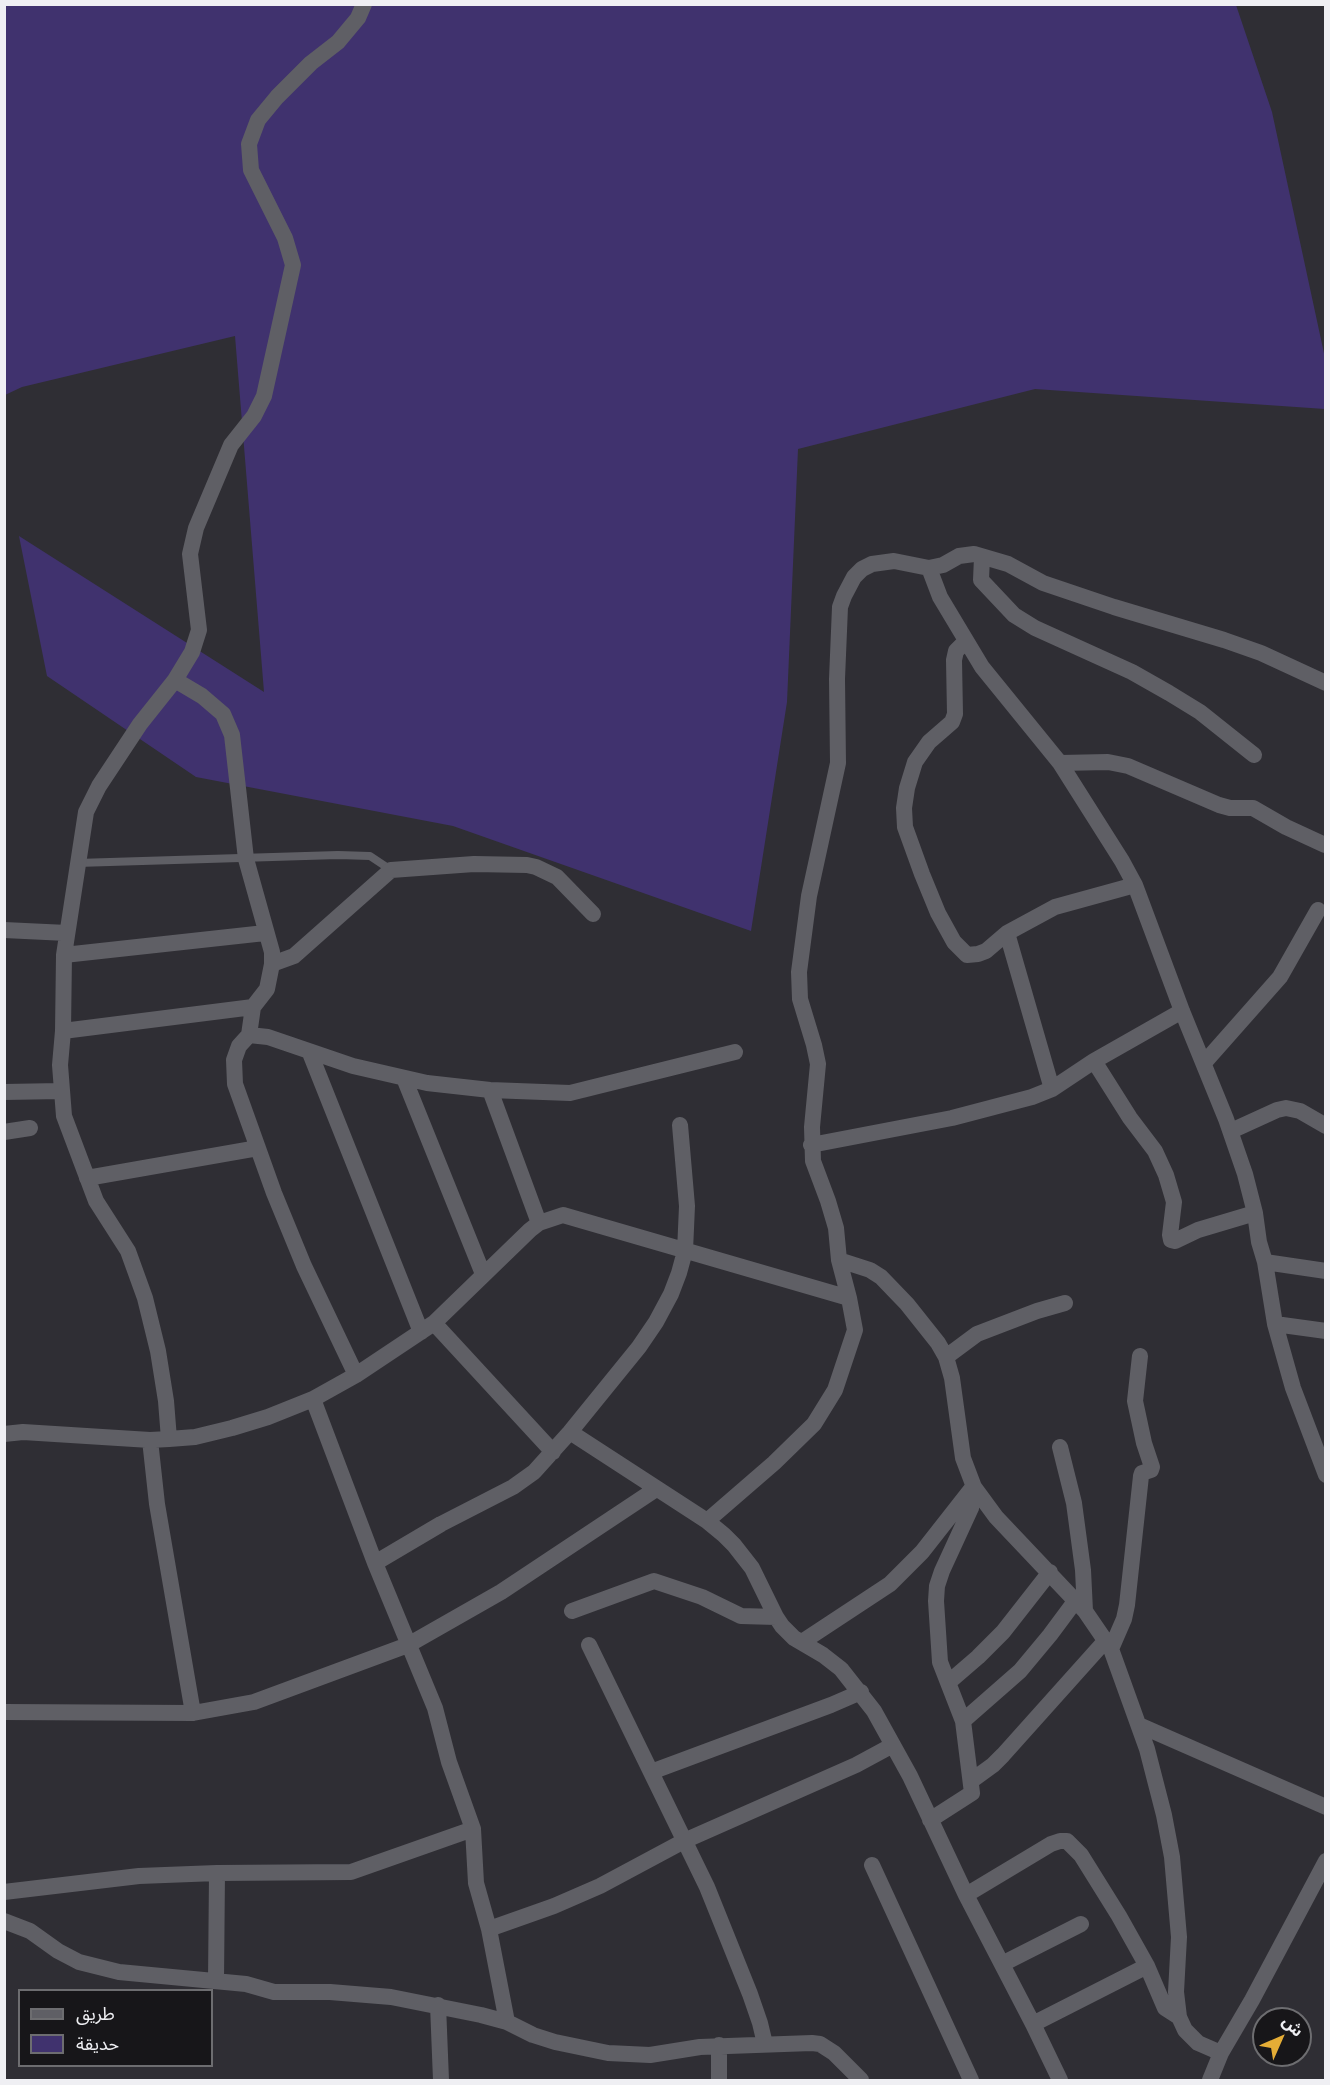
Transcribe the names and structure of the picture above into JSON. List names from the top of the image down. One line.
{"legend":["طريق","حديقة"],"north":"top right"}
